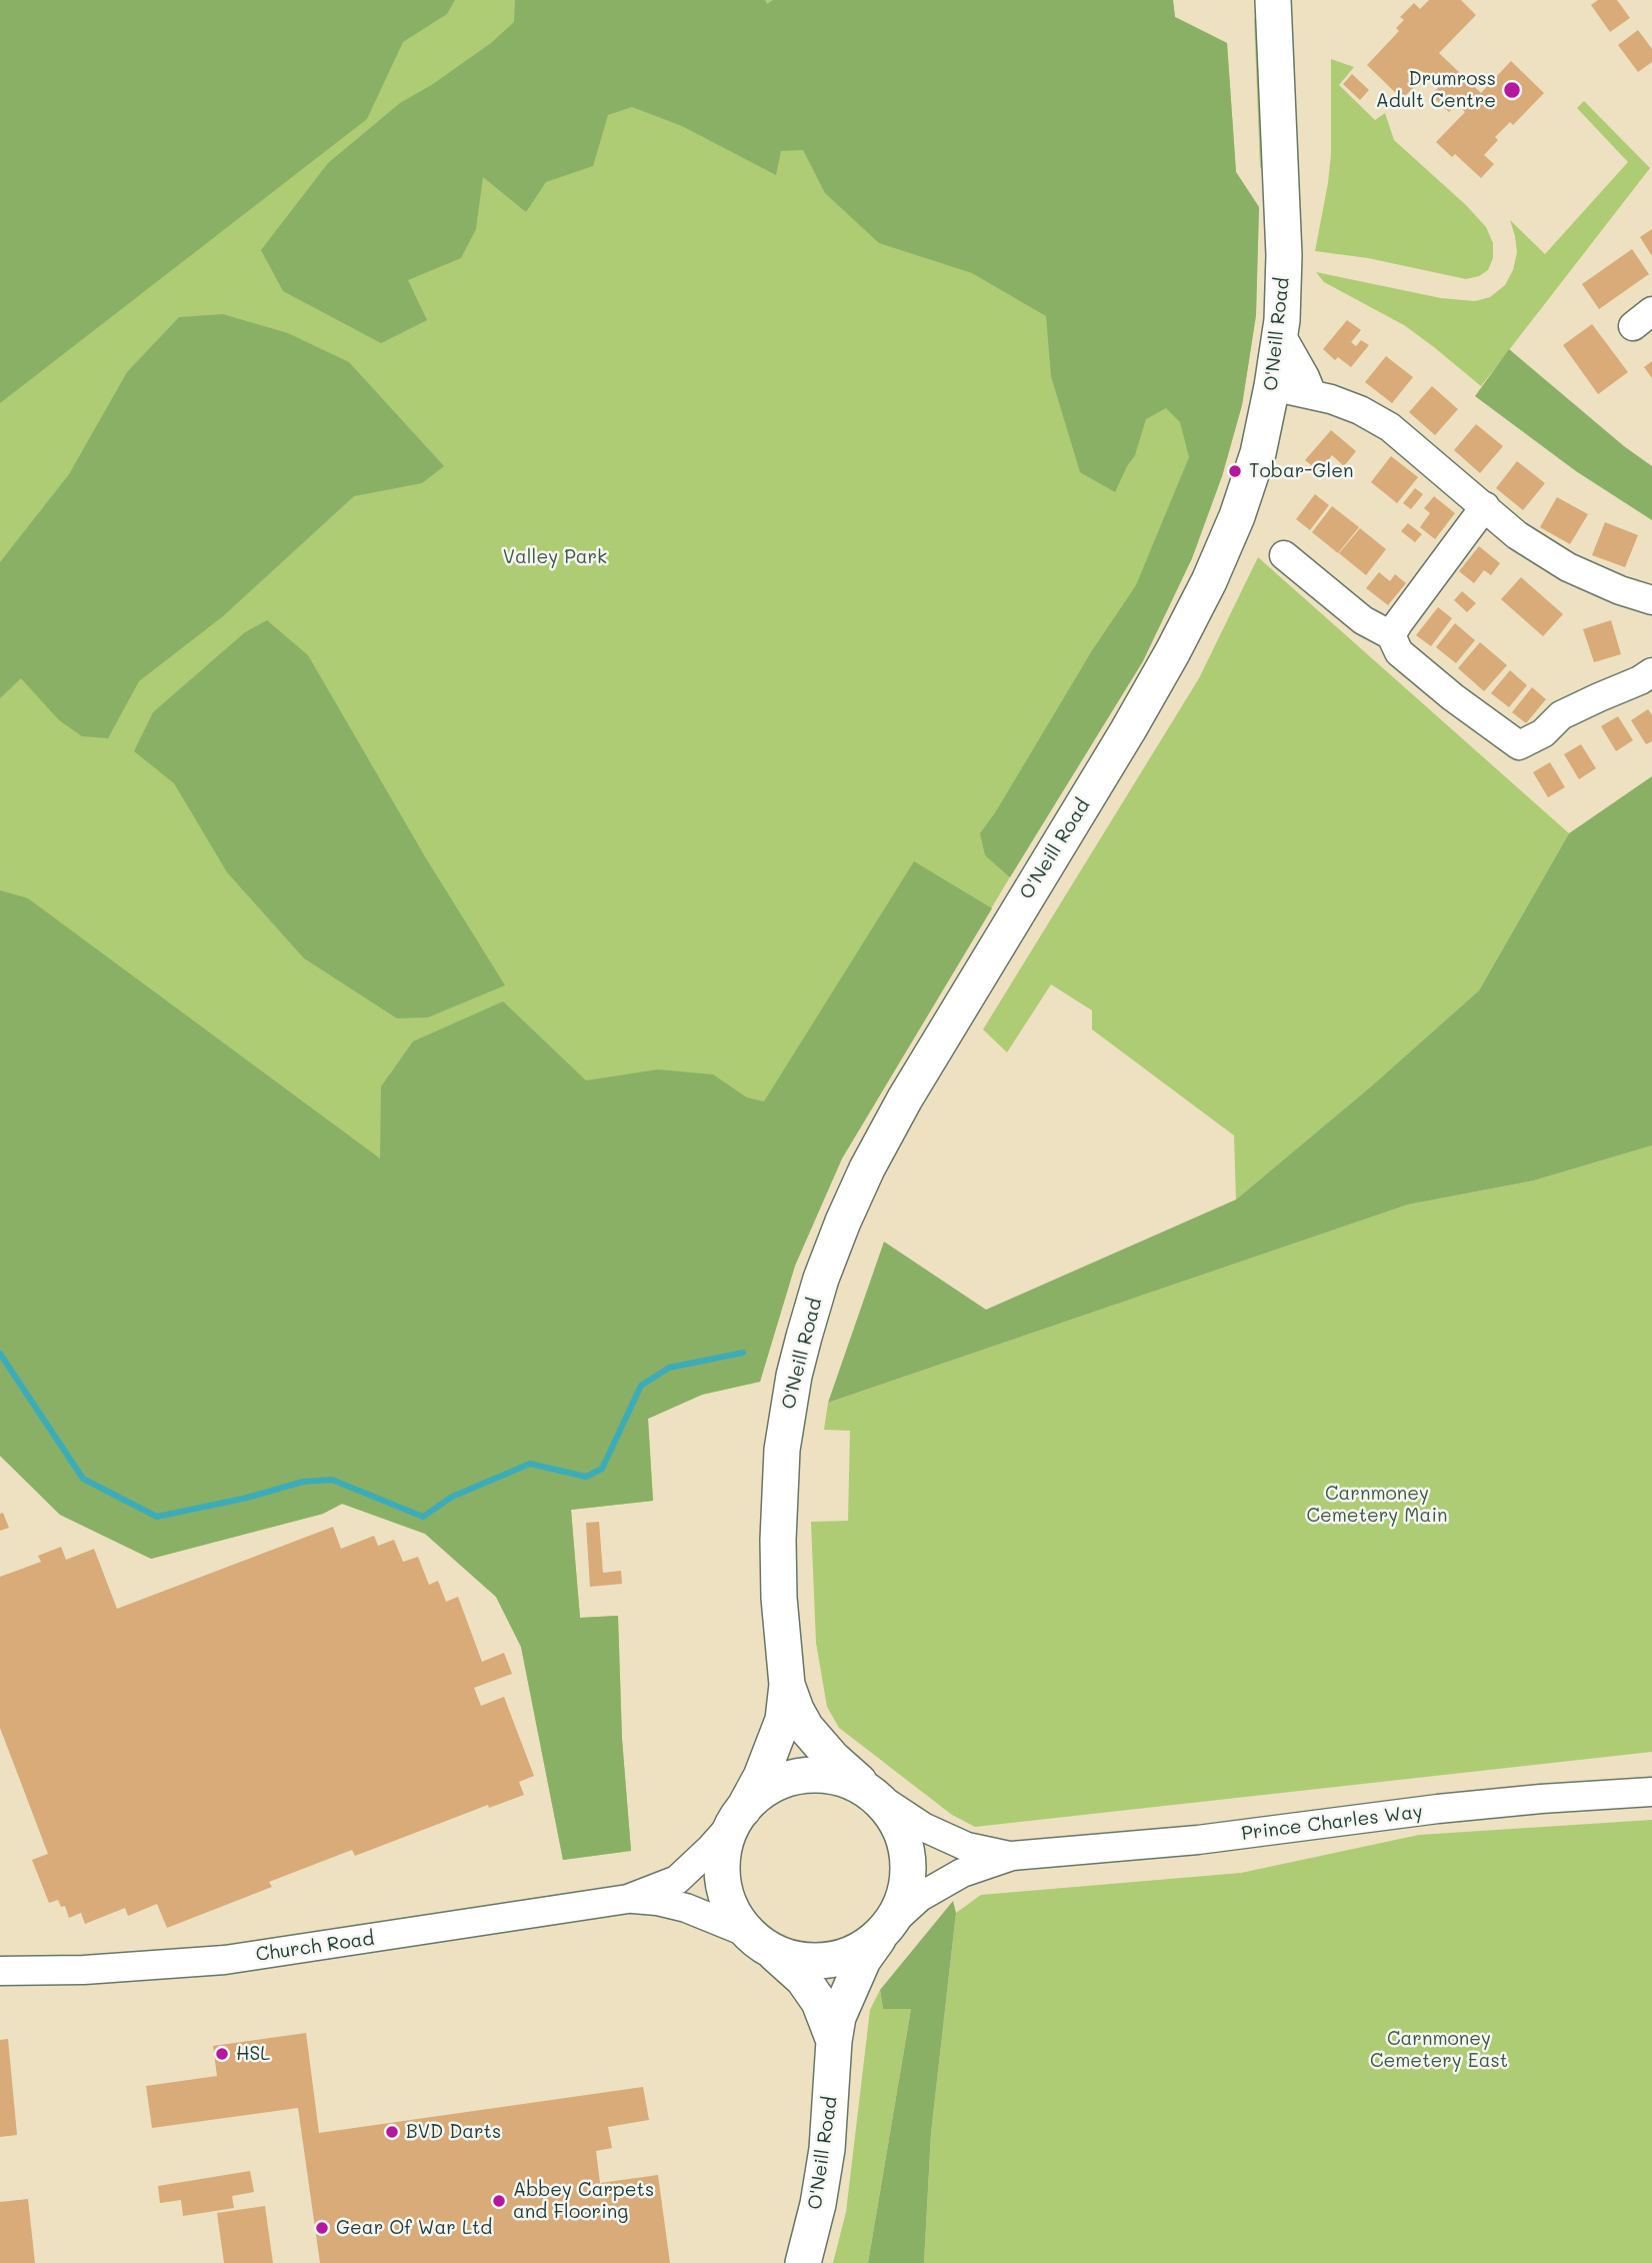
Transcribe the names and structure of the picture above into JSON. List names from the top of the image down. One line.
{"streets":{"main road":["O'Neill Road"],"street":["Prince Charles Way","Church Road"]},"crossings":[["O'Neill Road","Prince Charles Way"],["O'Neill Road","Church Road"],["Prince Charles Way","Church Road"]],"parks":["Valley Park","Carnmoney Cemetery Main","Carnmoney Cemetery East"],"places":["Drumross Adult Centre","Tobar-Glen","HSL","BVD Darts","Abbey Carpets and Flooring","Gear Of War Ltd"]}
